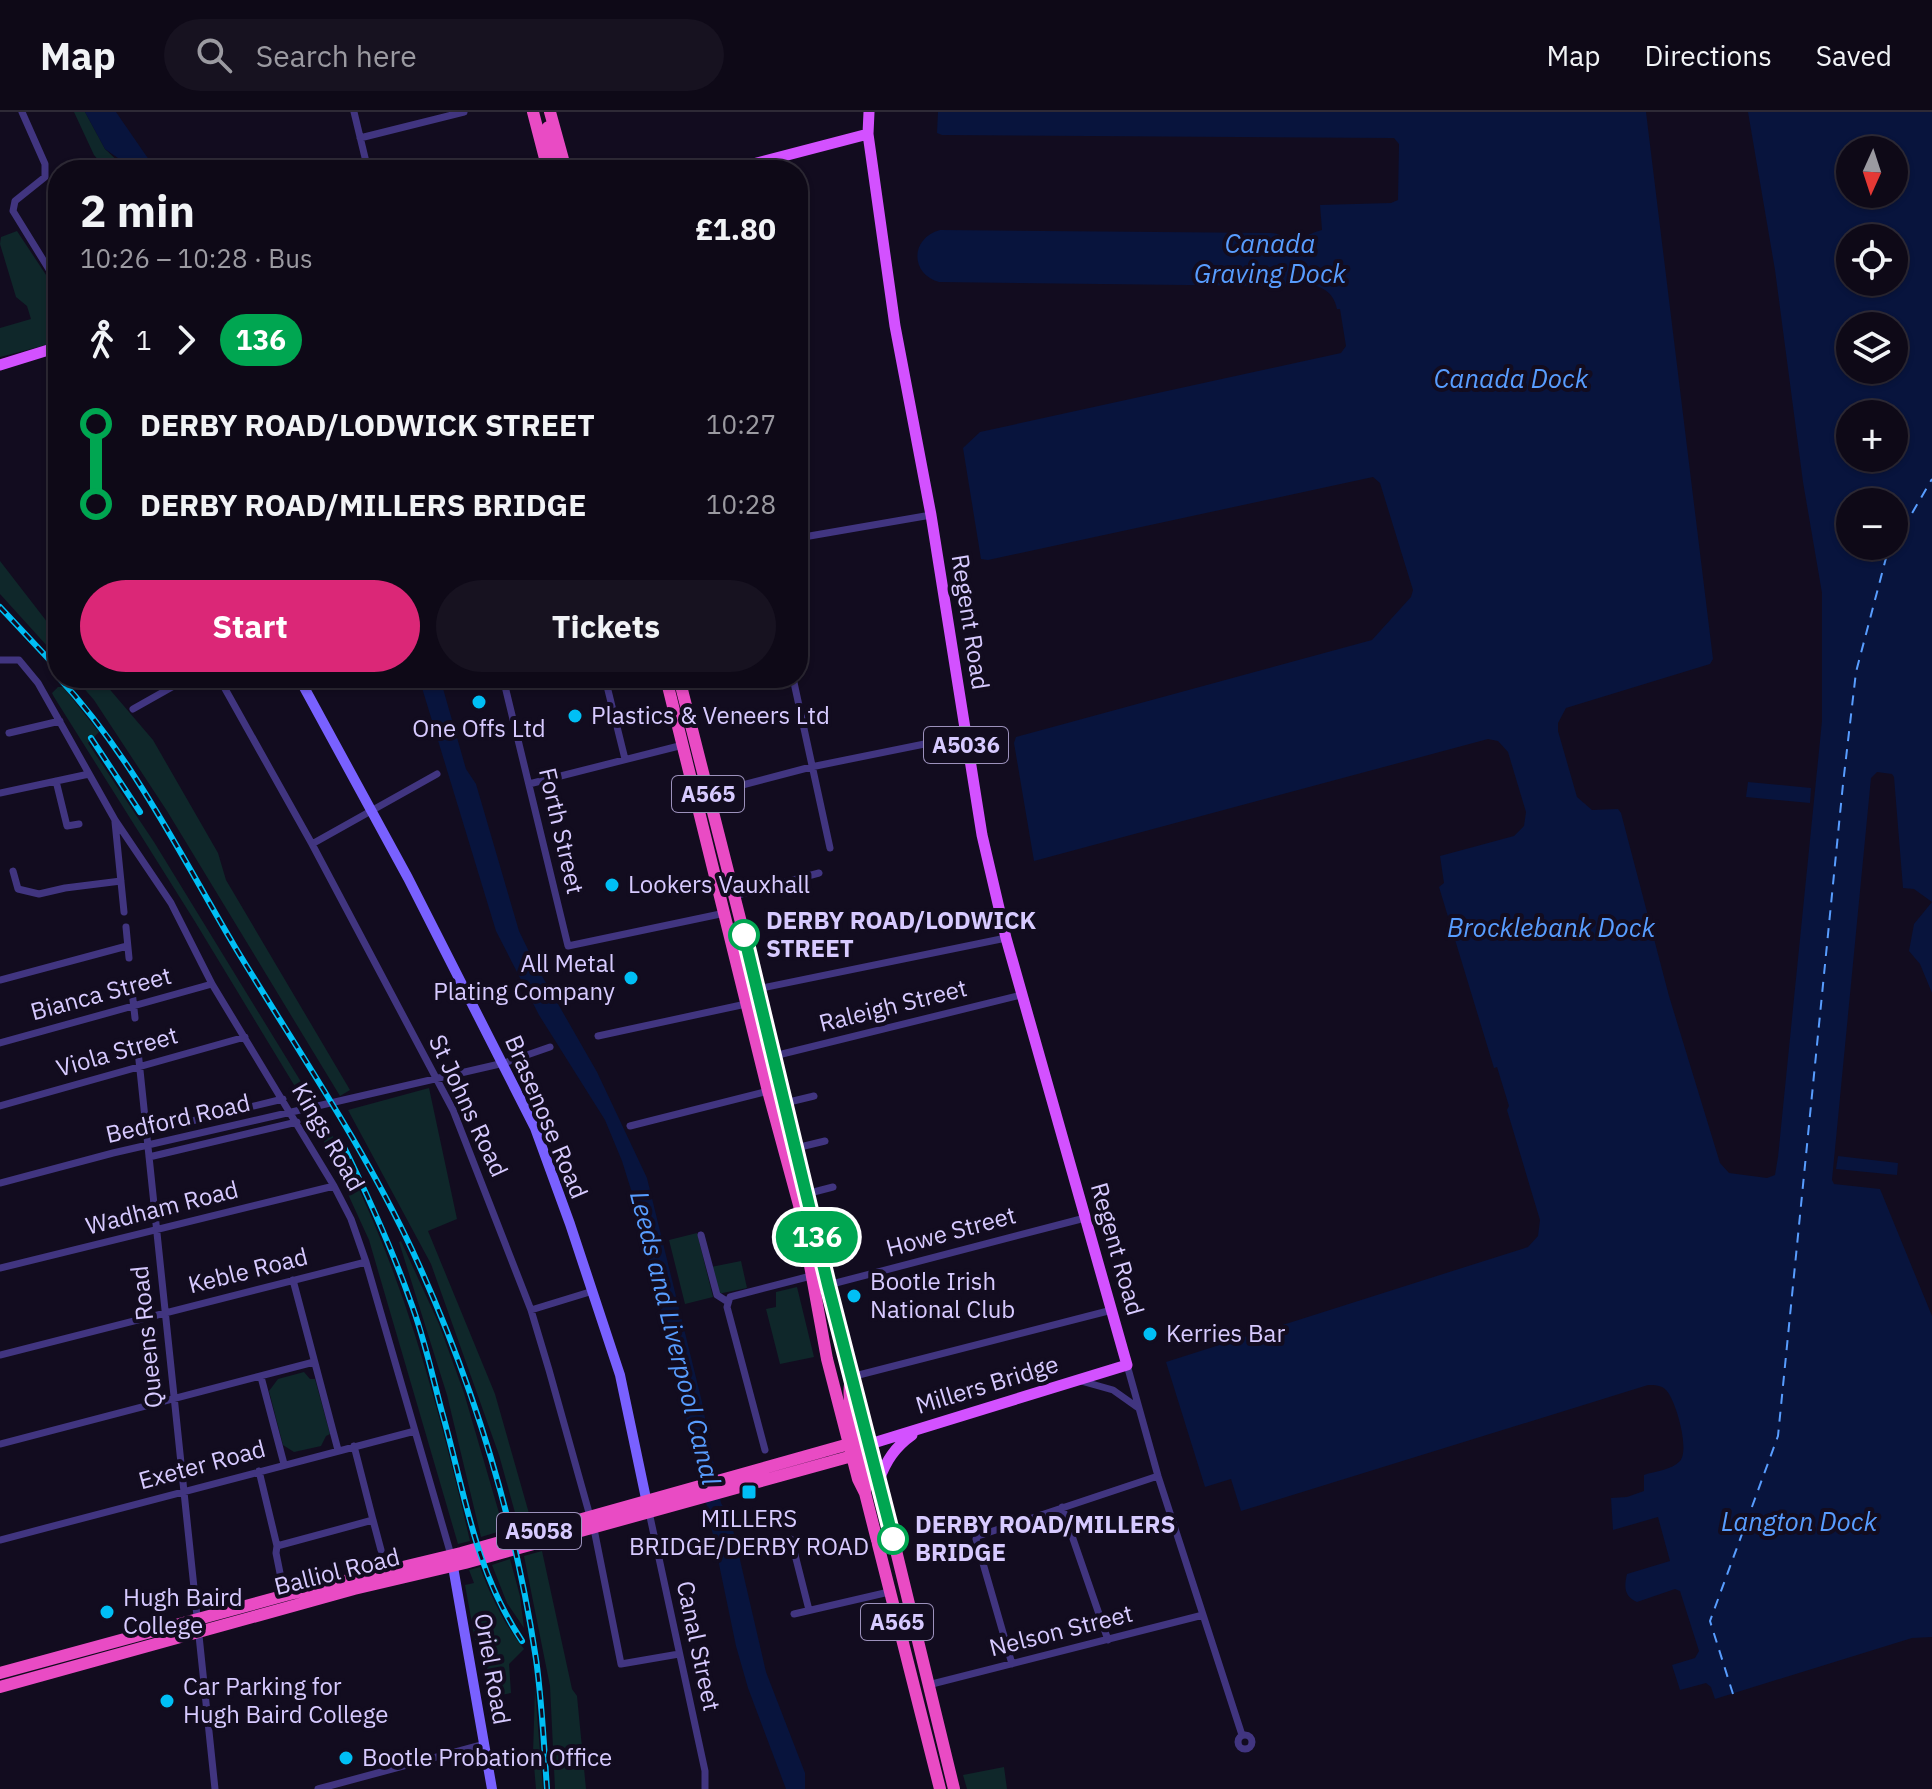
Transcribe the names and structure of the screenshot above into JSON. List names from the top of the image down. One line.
{"streets":{"highway":["A565","Millers Bridge","A5058","Balliol Road"],"main road":["Regent Road","A5036","Brasenose Road","Oriel Road"],"street":["Forth Street","Bianca Street","Raleigh Street","Viola Street","St Johns Road","Bedford Road","Kings Road","Wadham Road","Howe Street","Keble Road","Queens Road","Exeter Road","Nelson Street","Canal Street"]},"crossings":[["Regent Road","Raleigh Street"],["Regent Road","Howe Street"],["Regent Road","Millers Bridge"],["Regent Road","Nelson Street"],["A565","Forth Street"],["A565","Raleigh Street"],["A565","Howe Street"],["A565","Millers Bridge"],["A565","Nelson Street"],["Bianca Street","Kings Road"],["Viola Street","Kings Road"],["Viola Street","Queens Road"],["St Johns Road","Bedford Road"],["St Johns Road","Canal Street"],["Brasenose Road","Bedford Road"],["Brasenose Road","Millers Bridge"],["Brasenose Road","Canal Street"],["Bedford Road","Kings Road"],["Bedford Road","Queens Road"],["Kings Road","Wadham Road"],["Kings Road","Keble Road"],["Kings Road","Millers Bridge"],["Kings Road","Exeter Road"],["Kings Road","Balliol Road"],["Kings Road","Oriel Road"],["Wadham Road","Queens Road"],["Keble Road","Queens Road"],["Queens Road","Exeter Road"],["Queens Road","Balliol Road"],["Millers Bridge","Balliol Road"],["Millers Bridge","Canal Street"],["Millers Bridge","Oriel Road"],["Balliol Road","Oriel Road"]],"water":["Canada Graving Dock","Canada Dock","Brocklebank Dock","Leeds and Liverpool Canal","Langton Dock"],"places":{"other":["One Offs Ltd","Plastics & Veneers Ltd","Lookers Vauxhall","DERBY ROAD/LODWICK STREET","All Metal Plating Company","Bootle Irish National Club","Kerries Bar","DERBY ROAD/MILLERS BRIDGE","Hugh Baird College","Car Parking for Hugh Baird College","Bootle Probation Office"],"transit":["MILLERS BRIDGE/DERBY ROAD"]},"lines":["bus line 136"],"north":"bottom","page":{"header":"Map","search":"Search here","nav":["Map","Directions","Saved"],"on_map":"136","map_buttons":["+","−"],"heading":["2 min","10:26 – 10:28 · Bus","£1.80"],"legs":["1","136"],"list":[{"name":"DERBY ROAD/LODWICK STREET","value":"10:27"},{"name":"DERBY ROAD/MILLERS BRIDGE","value":"10:28"}],"buttons":["Start","Tickets"]}}
